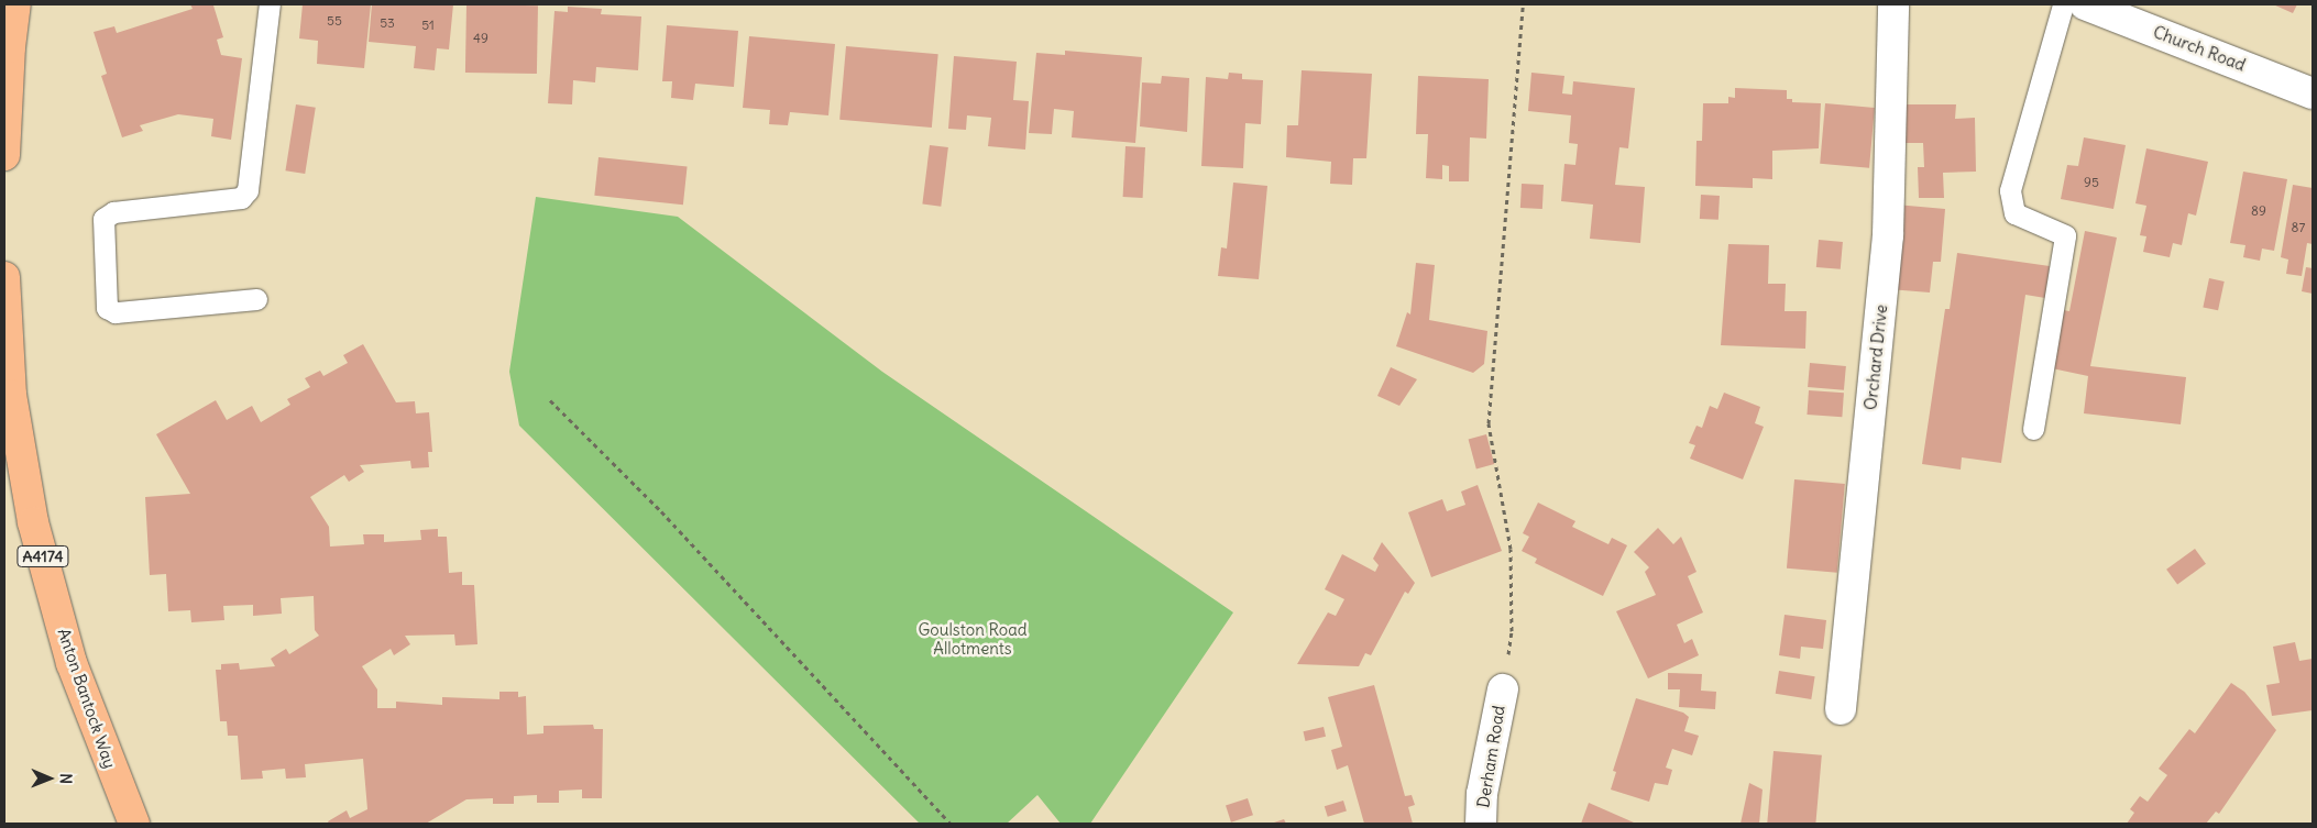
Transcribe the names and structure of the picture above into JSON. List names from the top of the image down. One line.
{"streets":{"highway":["A4174","Anton Bantock Way"],"street":["Church Road","Orchard Drive","Derham Road"]},"parks":["Goulston Road Allotments"],"house_numbers":["55","53","51","49","95","89","87"],"north":"right"}
